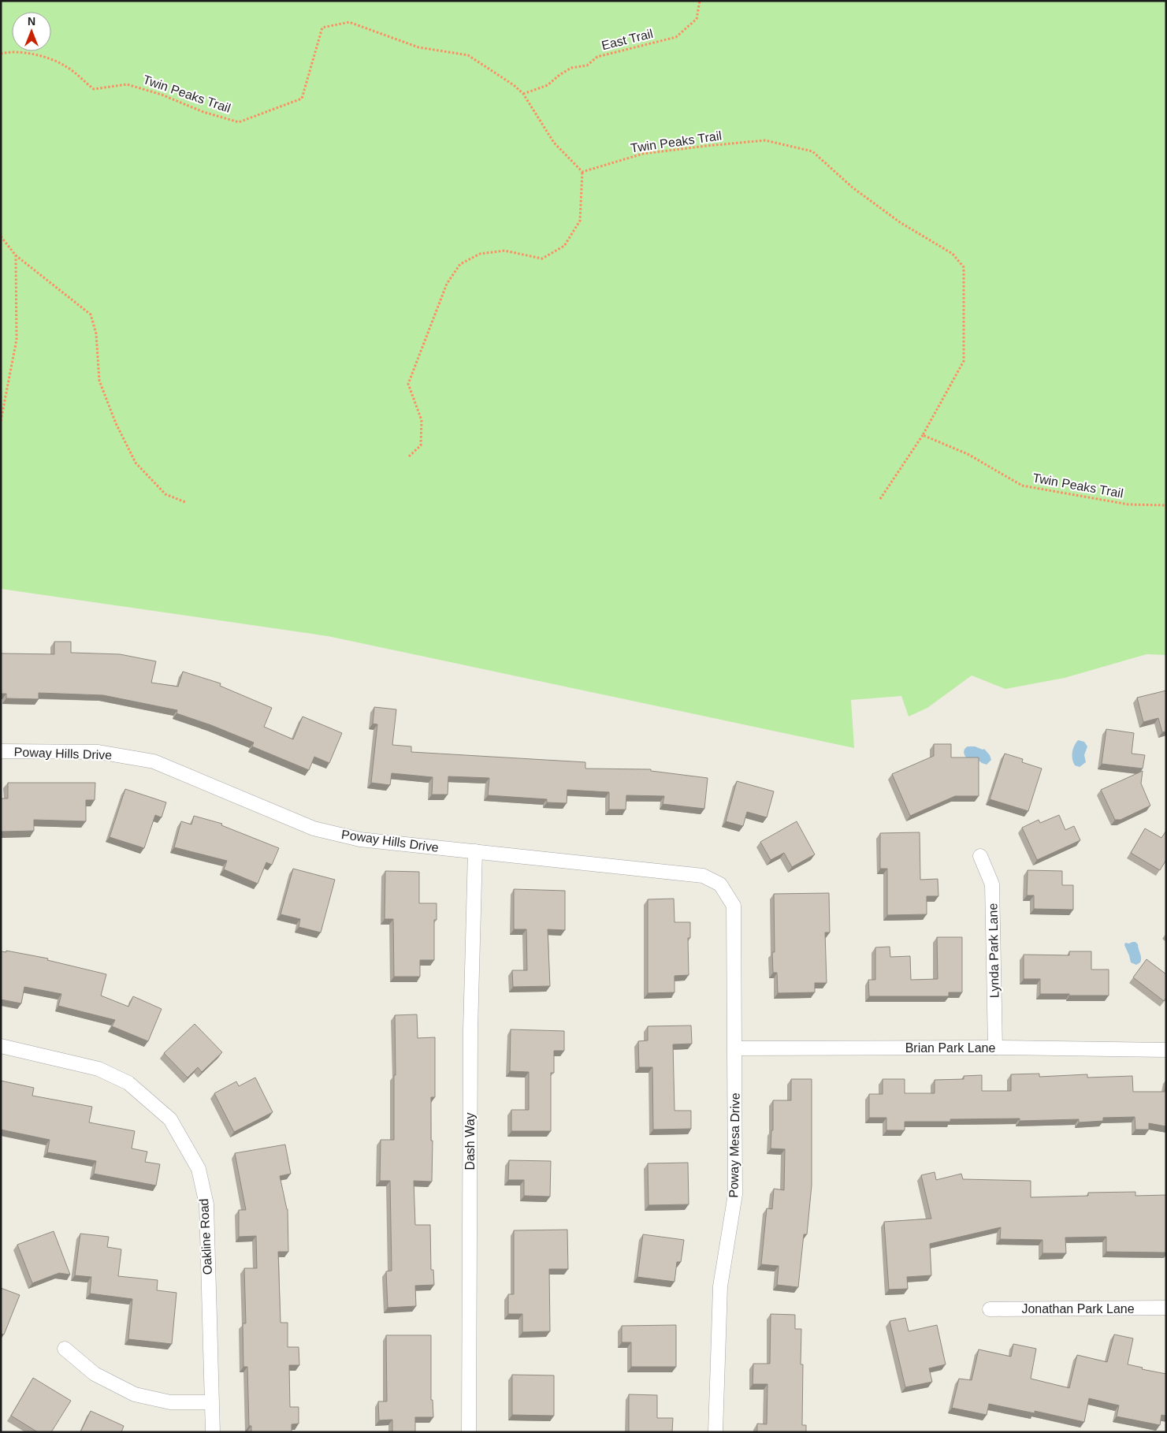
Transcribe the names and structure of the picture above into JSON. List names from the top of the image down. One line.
{"streets":{"street":["Poway Hills Drive","Lynda Park Lane","Brian Park Lane","Dash Way","Poway Mesa Drive","Oakline Road","Jonathan Park Lane"],"path":["East Trail","Twin Peaks Trail"]},"crossings":[["East Trail","Twin Peaks Trail"],["Poway Hills Drive","Dash Way"],["Poway Hills Drive","Poway Mesa Drive"],["Lynda Park Lane","Brian Park Lane"],["Brian Park Lane","Poway Mesa Drive"]],"north":"top"}
